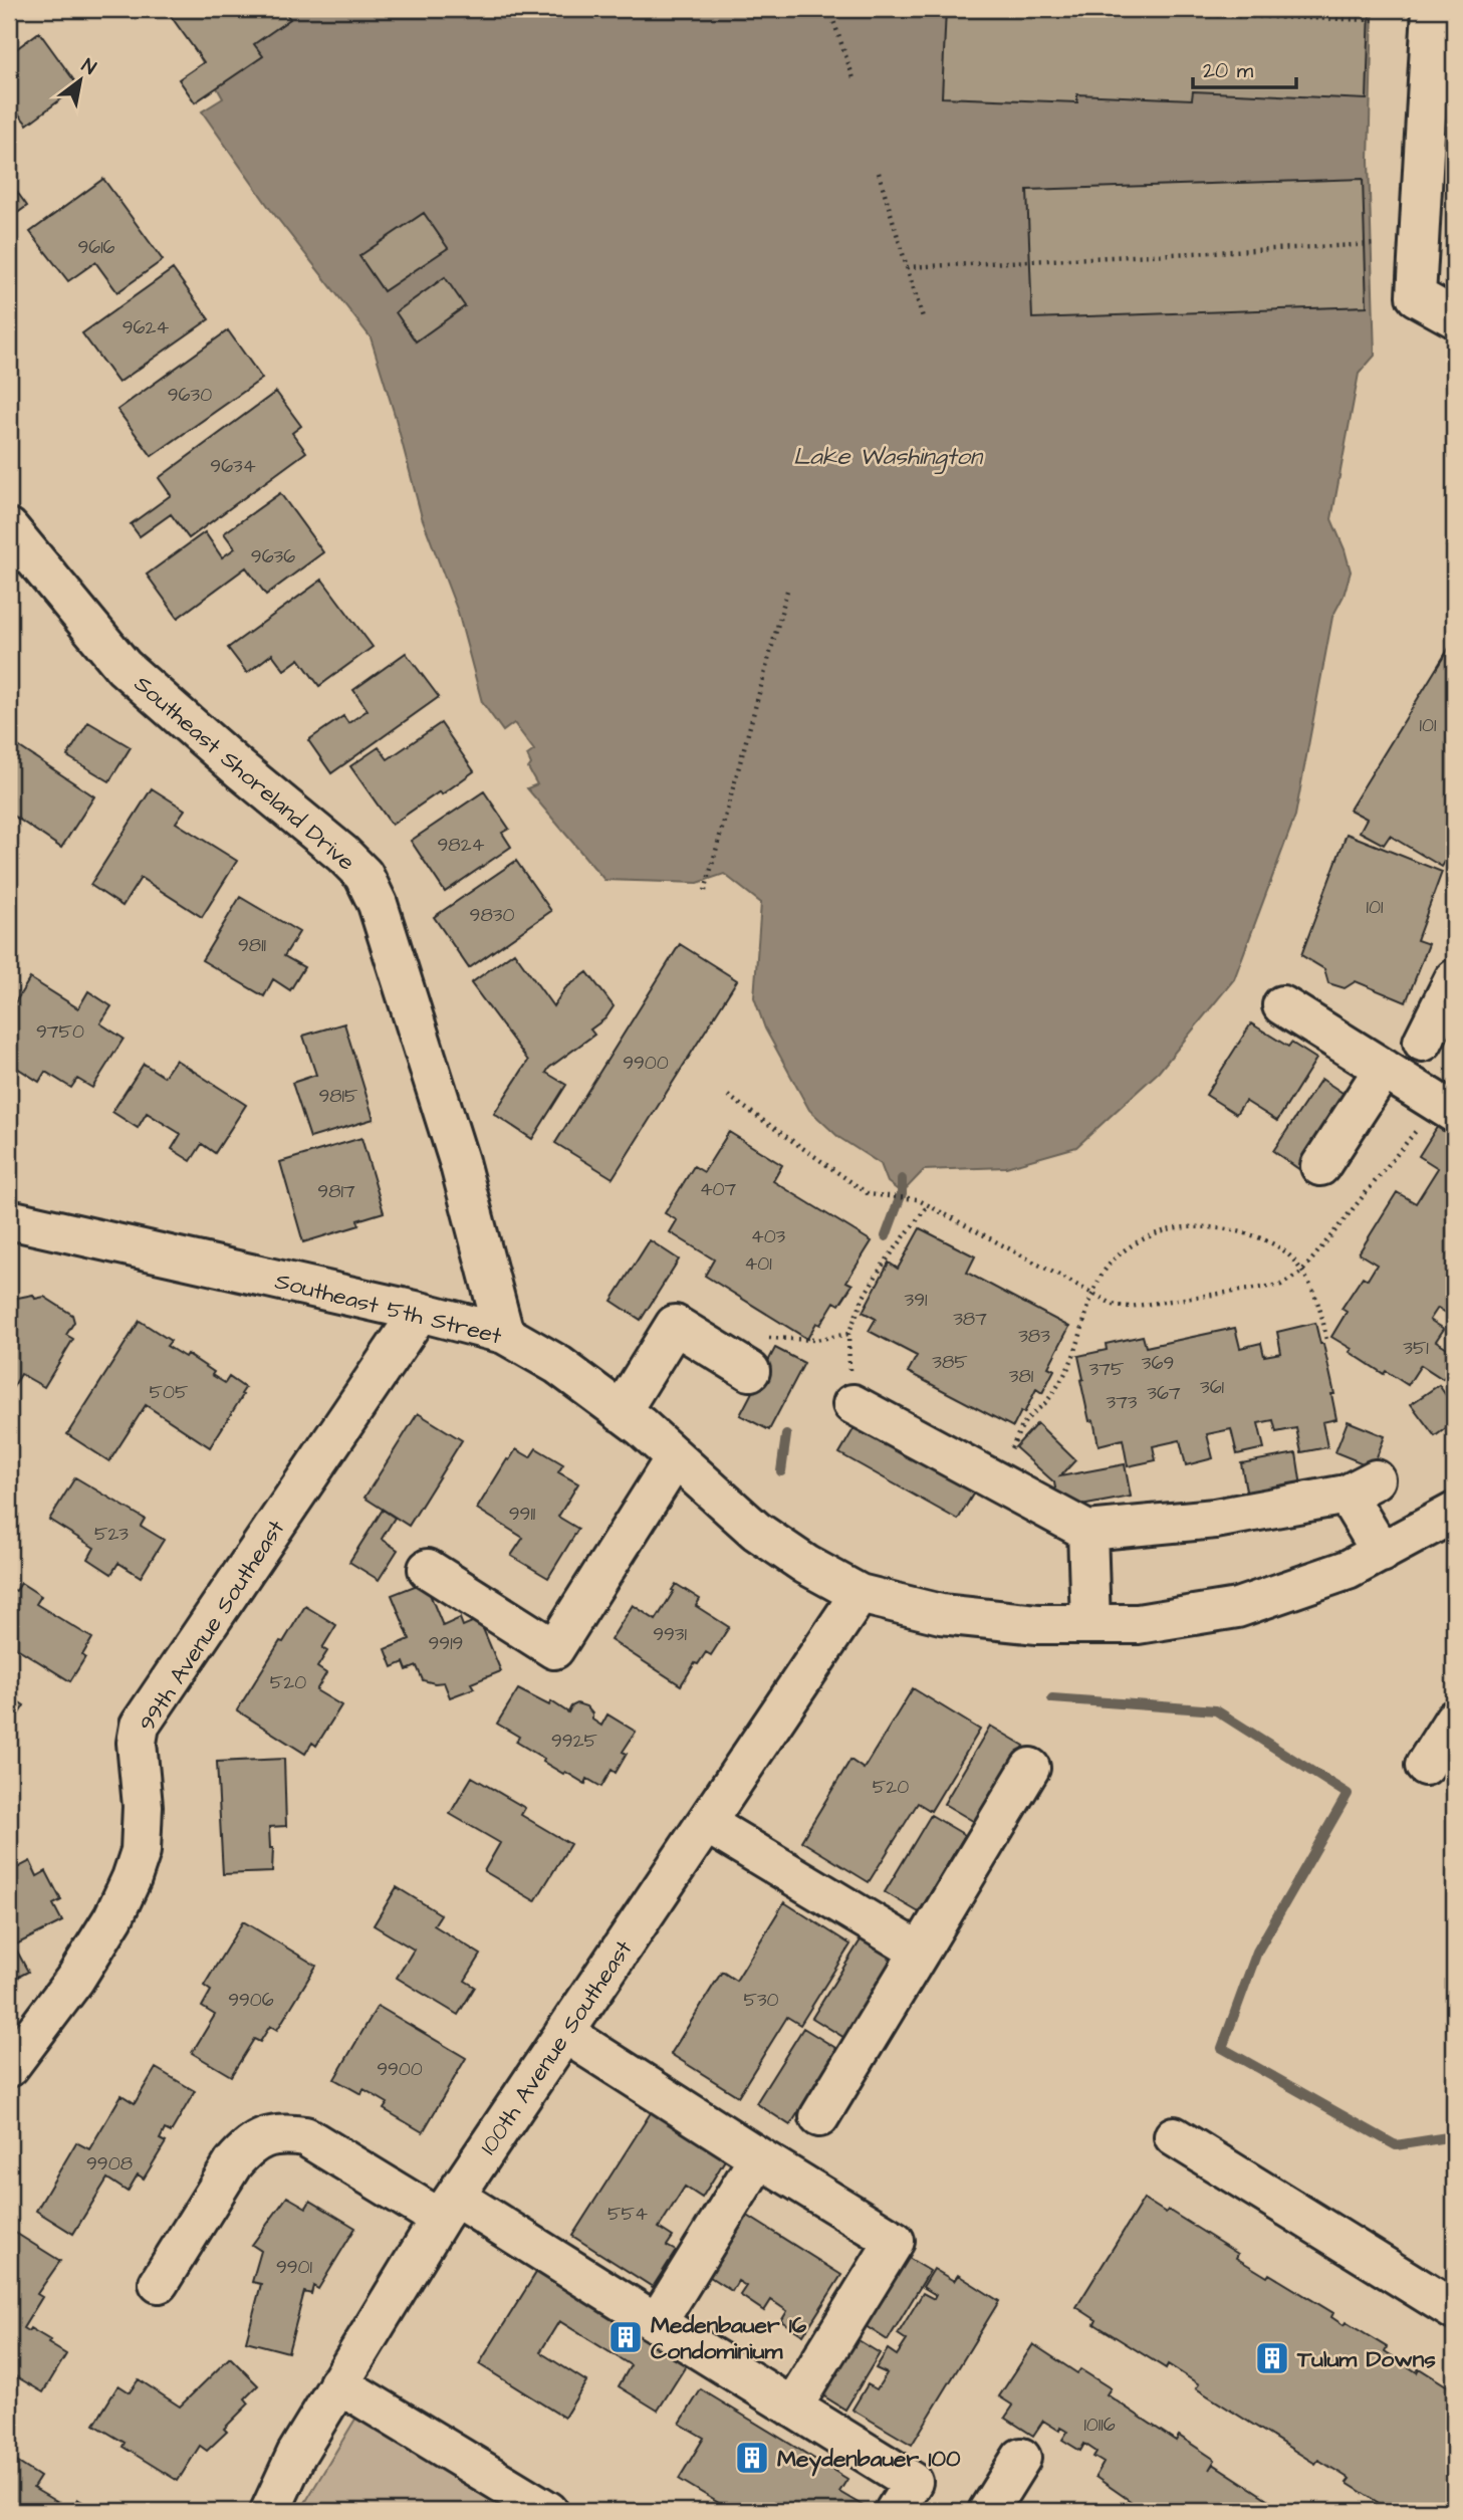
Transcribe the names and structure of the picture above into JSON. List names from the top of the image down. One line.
{"streets":{"street":["Southeast Shoreland Drive","Southeast 5th Street","99th Avenue Southeast","100th Avenue Southeast"]},"crossings":[["Southeast Shoreland Drive","Southeast 5th Street"],["Southeast 5th Street","99th Avenue Southeast"],["Southeast 5th Street","100th Avenue Southeast"]],"water":["Lake Washington"],"places":{"building":["Medenbauer 16 Condominium","Tulum Downs","Meydenbauer 100"]},"house_numbers":["9616","9624","9630","9634","9636","101","9824","101","9830","9811","9750","9900","9815","407","9817","403","401","391","387","383","351","385","369","375","381","361","505","367","373","9911","523","9931","9919","520","9925","520","9906","530","9900","9908","554","9901","10116"],"scale_bar":"20 m","north":"top right"}
